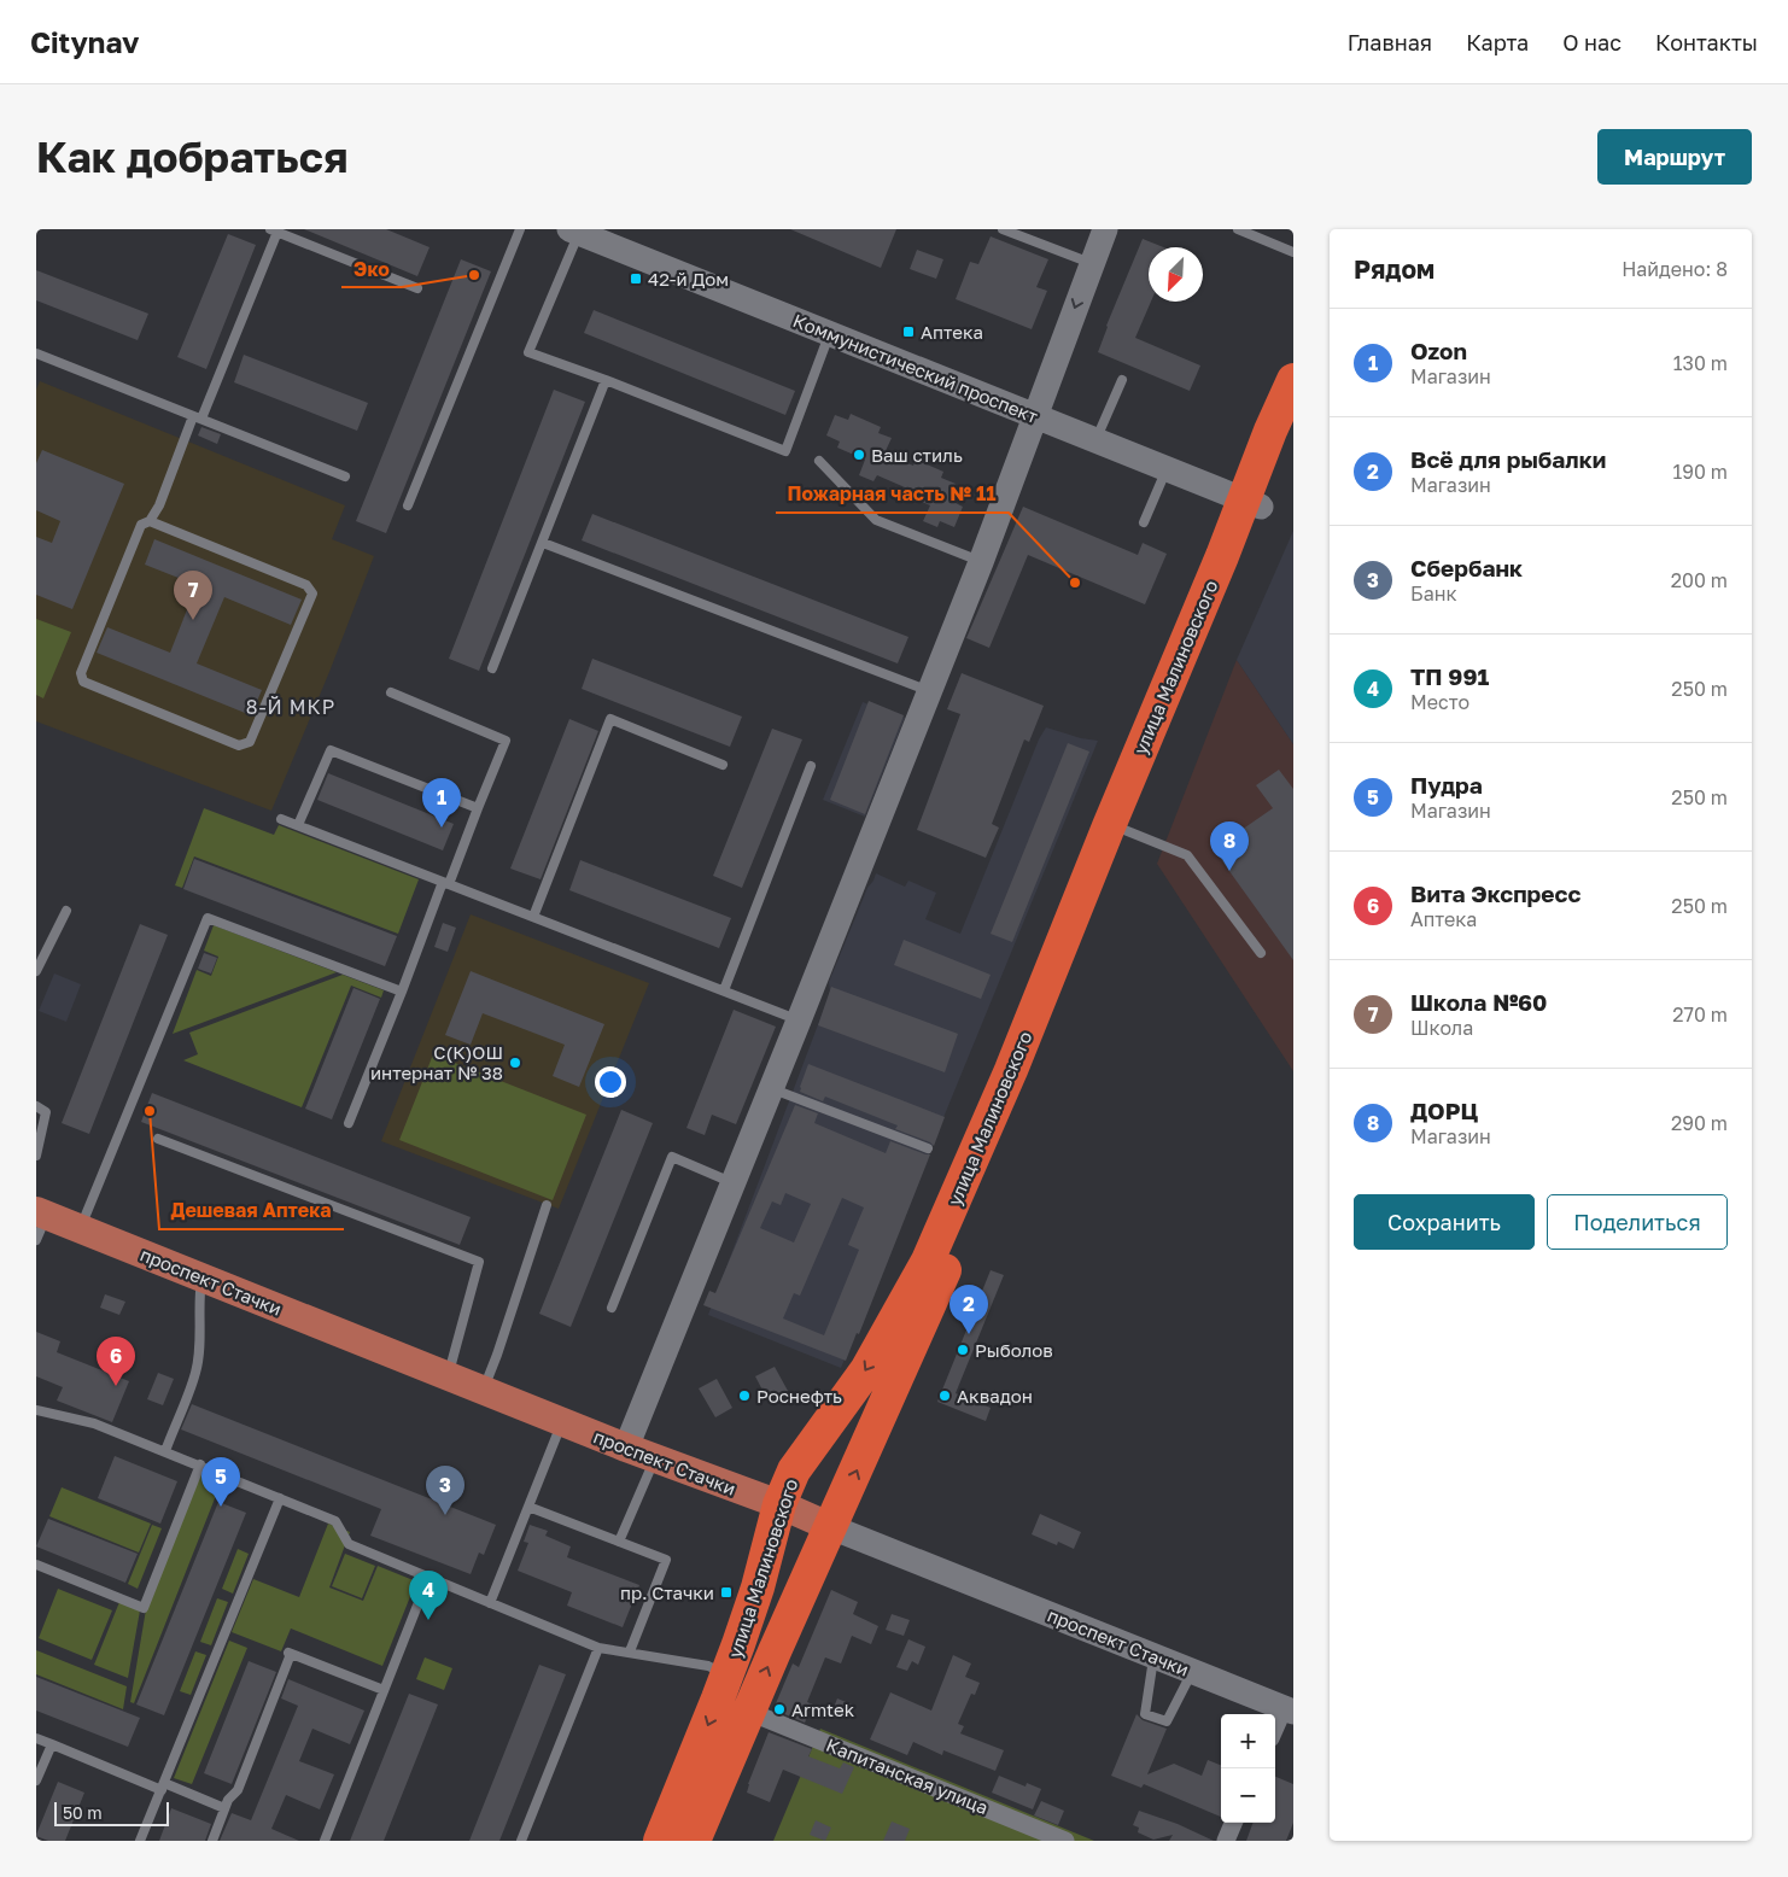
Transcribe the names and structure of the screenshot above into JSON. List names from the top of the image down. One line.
{"streets":{"highway":["улица Малиновского"],"main road":["проспект Стачки"],"street":["Коммунистический проспект","Капитанская улица"]},"crossings":[["Коммунистический проспект","улица Малиновского"],["улица Малиновского","проспект Стачки"],["улица Малиновского","Капитанская улица"]],"districts":["8-Й МКР"],"places":{"other":["Эко","Ваш стиль","Пожарная часть № 11","С(К)ОШ интернат № 38","Дешевая Аптека","Рыболов","Роснефть","Аквадон","Armtek"],"transit":["42-й Дом","Аптека","пр. Стачки"]},"scale_bar":"50 m","north":"bottom left","page":{"header":"Citynav","nav":["Главная","Карта","О нас","Контакты"],"buttons":["Маршрут",["Сохранить","Поделиться"]],"title":"Как добраться","heading":["Рядом","Найдено: 8"],"list":[{"mark":"1","name":"Ozon","note":"Магазин","value":"130 m"},{"mark":"2","name":"Всё для рыбалки","note":"Магазин","value":"190 m"},{"mark":"3","name":"Сбербанк","note":"Банк","value":"200 m"},{"mark":"4","name":"ТП 991","note":"Место","value":"250 m"},{"mark":"5","name":"Пудра","note":"Магазин","value":"250 m"},{"mark":"6","name":"Вита Экспресс","note":"Аптека","value":"250 m"},{"mark":"7","name":"Школа №60","note":"Школа","value":"270 m"},{"mark":"8","name":"ДОРЦ","note":"Магазин","value":"290 m"}],"pins":["7","1","8","2","6","5","3","4"],"map_buttons":["+","−"],"scale":"50 m"}}
